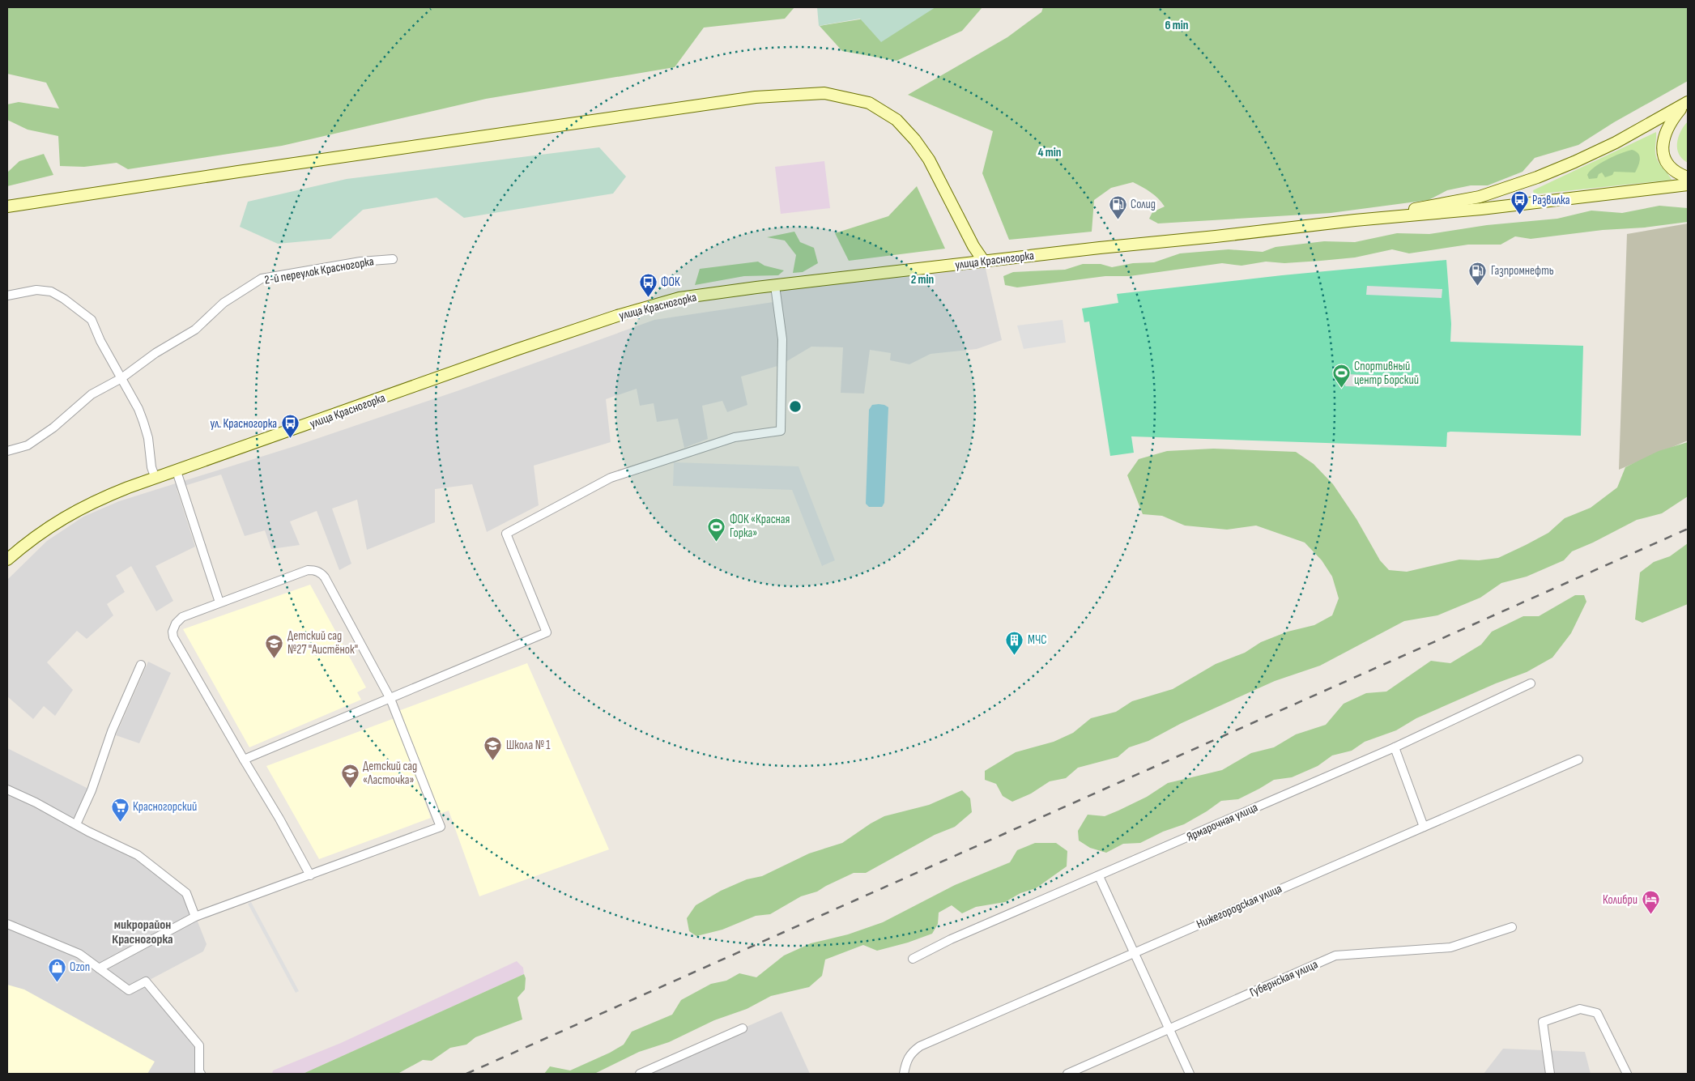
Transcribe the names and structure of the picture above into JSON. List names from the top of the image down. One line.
{"streets":{"main road":["улица Красногорка"],"street":["2-й переулок Красногорка","Ярмарочная улица","Нижегородская улица","Губернская улица"]},"districts":["микрорайон Красногорка"],"places":{"bus stop":["Развилка","ФОК","ул. Красногорка"],"fuel station":["Солид","Газпромнефть"],"sports":["Спортивный центр Борский","ФОК «Красная Горка»"],"building":["МЧС"],"school or university":["Детский сад №27 \"Аистёнок\"","Школа № 1","Детский сад «Ласточка»"],"supermarket":["Красногорский"],"hotel":["Колибри"],"shop":["Ozon"]},"rings":["6 min","4 min","2 min"]}
